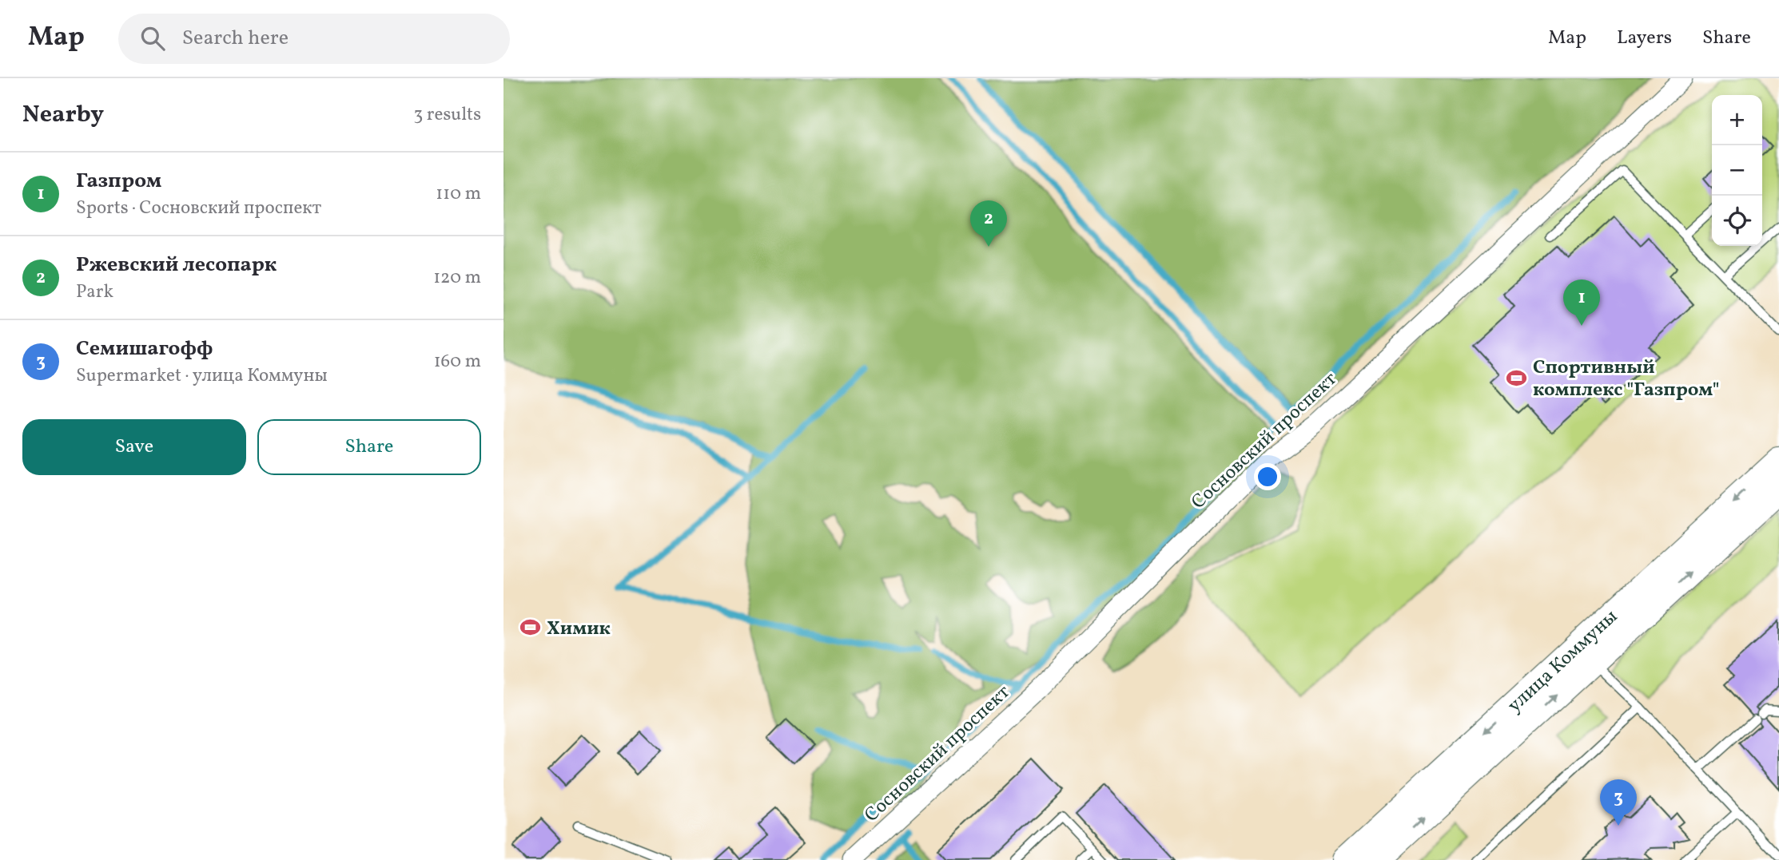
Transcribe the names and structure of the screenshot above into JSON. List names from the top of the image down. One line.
{"streets":{"main road":["улица Коммуны"],"street":["Сосновский проспект"]},"places":{"sports":["Cпортивный комплекс \"Газпром\"","Химик"]},"page":{"header":"Map","search":"Search here","nav":["Map","Layers","Share"],"heading":["Nearby","3 results"],"map_buttons":["+","−"],"list":[{"mark":"1","name":"Газпром","note":"Sports · Сосновский проспект","value":"110 m"},{"mark":"2","name":"Ржевский лесопарк","note":"Park","value":"120 m"},{"mark":"3","name":"Семишагофф","note":"Supermarket · улица Коммуны","value":"160 m"}],"pins":["2","1","3"],"buttons":["Save","Share"]}}
